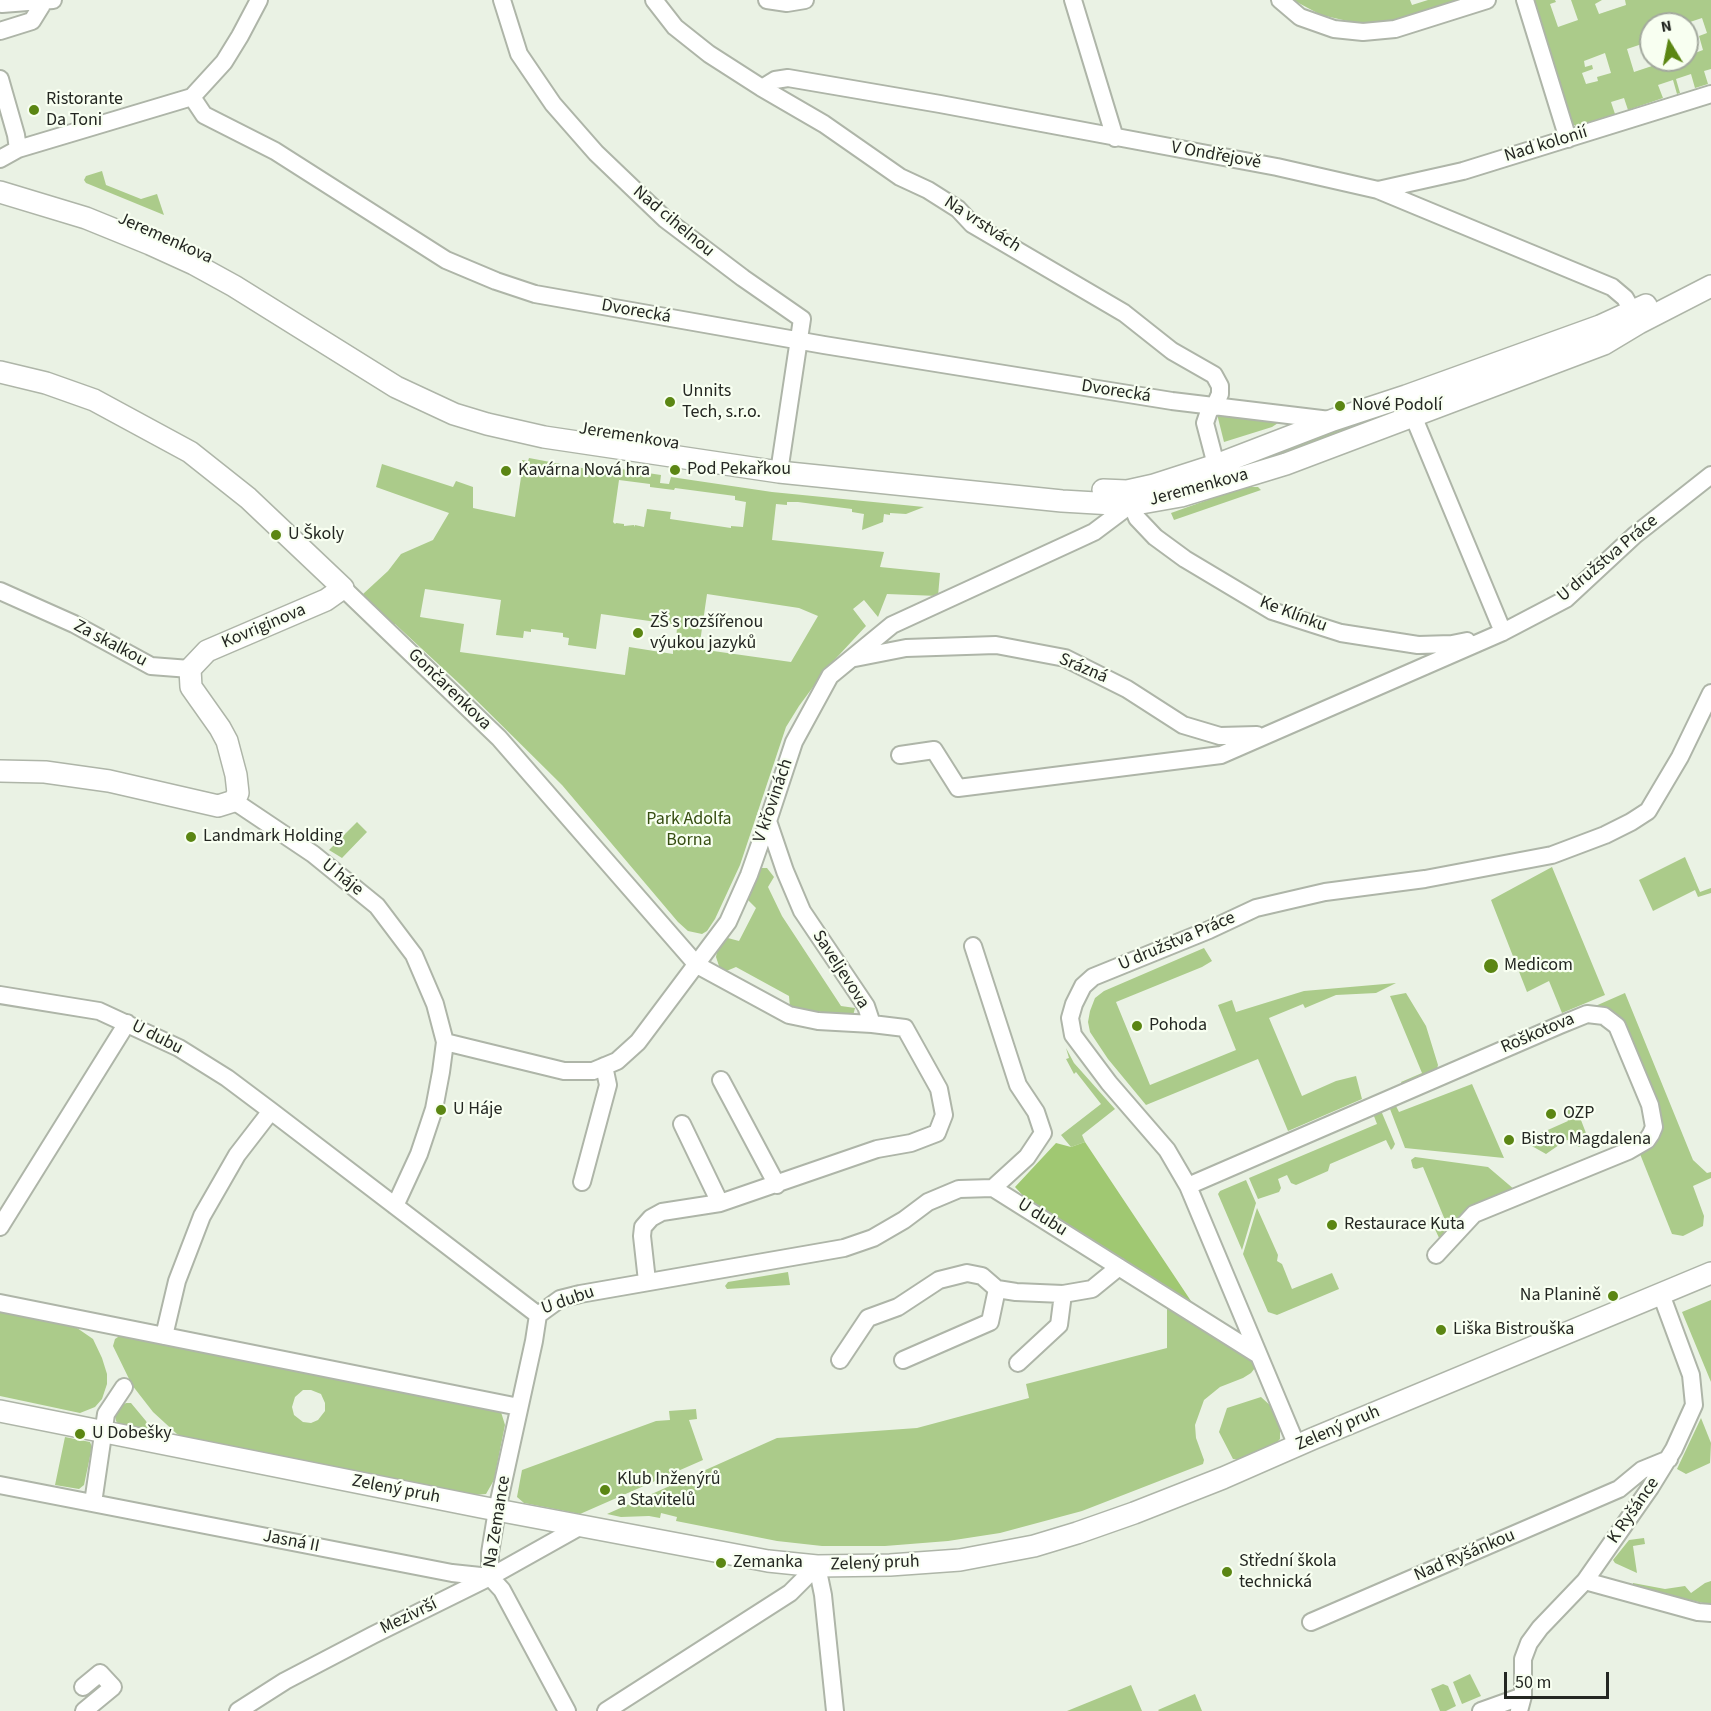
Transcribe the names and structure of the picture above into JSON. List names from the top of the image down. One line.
{"streets":{"street":["Nad kolonií","V Ondřejově","Nad cihelnou","Na vrstvách","Jeremenkova","Dvorecká","U družstva Práce","Ke Klínku","Kovriginova","Za skalkou","Srázná","Gončarenkova","V křovinách","U háje","Saveljevova","Roškotova","U dubu","Zelený pruh","K Ryšánce","Na Zemance","Jasná II","Nad Ryšánkou","Mezivrší"]},"crossings":[["Nad kolonií","V Ondřejově"],["V Ondřejově","Na vrstvách"],["V Ondřejově","Jeremenkova"],["Nad cihelnou","Jeremenkova"],["Nad cihelnou","Dvorecká"],["Na vrstvách","Jeremenkova"],["Na vrstvách","Dvorecká"],["Jeremenkova","Dvorecká"],["Jeremenkova","Ke Klínku"],["Jeremenkova","V křovinách"],["U družstva Práce","Ke Klínku"],["U družstva Práce","Srázná"],["U družstva Práce","Roškotova"],["U družstva Práce","U dubu"],["U družstva Práce","Zelený pruh"],["Ke Klínku","V křovinách"],["Kovriginova","Za skalkou"],["Kovriginova","Gončarenkova"],["Srázná","V křovinách"],["Gončarenkova","V křovinách"],["Gončarenkova","Saveljevova"],["V křovinách","U háje"],["V křovinách","Saveljevova"],["U háje","U dubu"],["Saveljevova","U dubu"],["U dubu","Na Zemance"],["Zelený pruh","K Ryšánce"],["Zelený pruh","Na Zemance"],["Zelený pruh","Mezivrší"],["K Ryšánce","Nad Ryšánkou"],["Na Zemance","Jasná II"],["Na Zemance","Mezivrší"],["Jasná II","Mezivrší"]],"parks":["Park Adolfa Borna"],"places":["Ristorante Da Toni","Unnits Tech, s.r.o.","Nové Podolí","Pod Pekařkou","Kavárna Nová hra","U Školy","ZŠ s rozšířenou výukou jazyků","Landmark Holding","Medicom","Pohoda","U Háje","OZP","Bistro Magdalena","Restaurace Kuta","Na Planině","Liška Bistrouška","U Dobešky","Klub Inženýrů a Stavitelů","Zemanka","Střední škola technická"],"scale_bar":"50 m","north":"top"}
